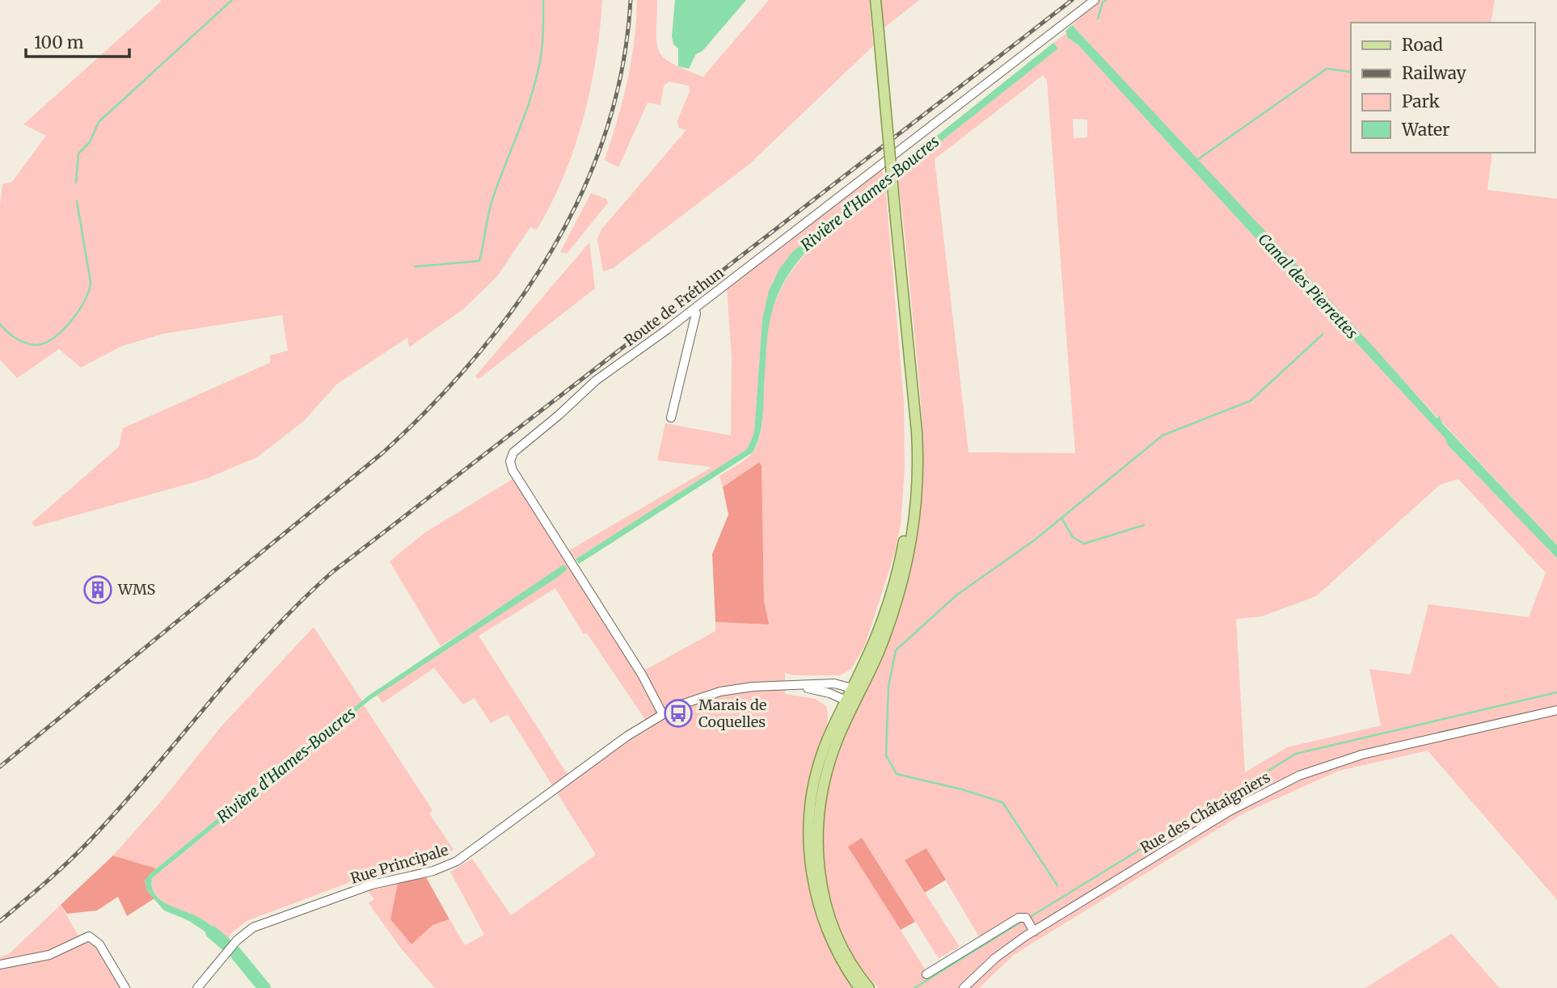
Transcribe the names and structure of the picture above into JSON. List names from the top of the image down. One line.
{"streets":{"street":["Route de Fréthun","Rue des Châtaigniers","Rue Principale"]},"crossings":[["Route de Fréthun","Rue Principale"]],"water":["Rivière d'Hames-Boucres","Canal des Pierrettes"],"places":{"building":["WMS"],"bus stop":["Marais de Coquelles"]},"legend":["Road","Railway","Park","Water"],"scale_bar":"100 m"}
